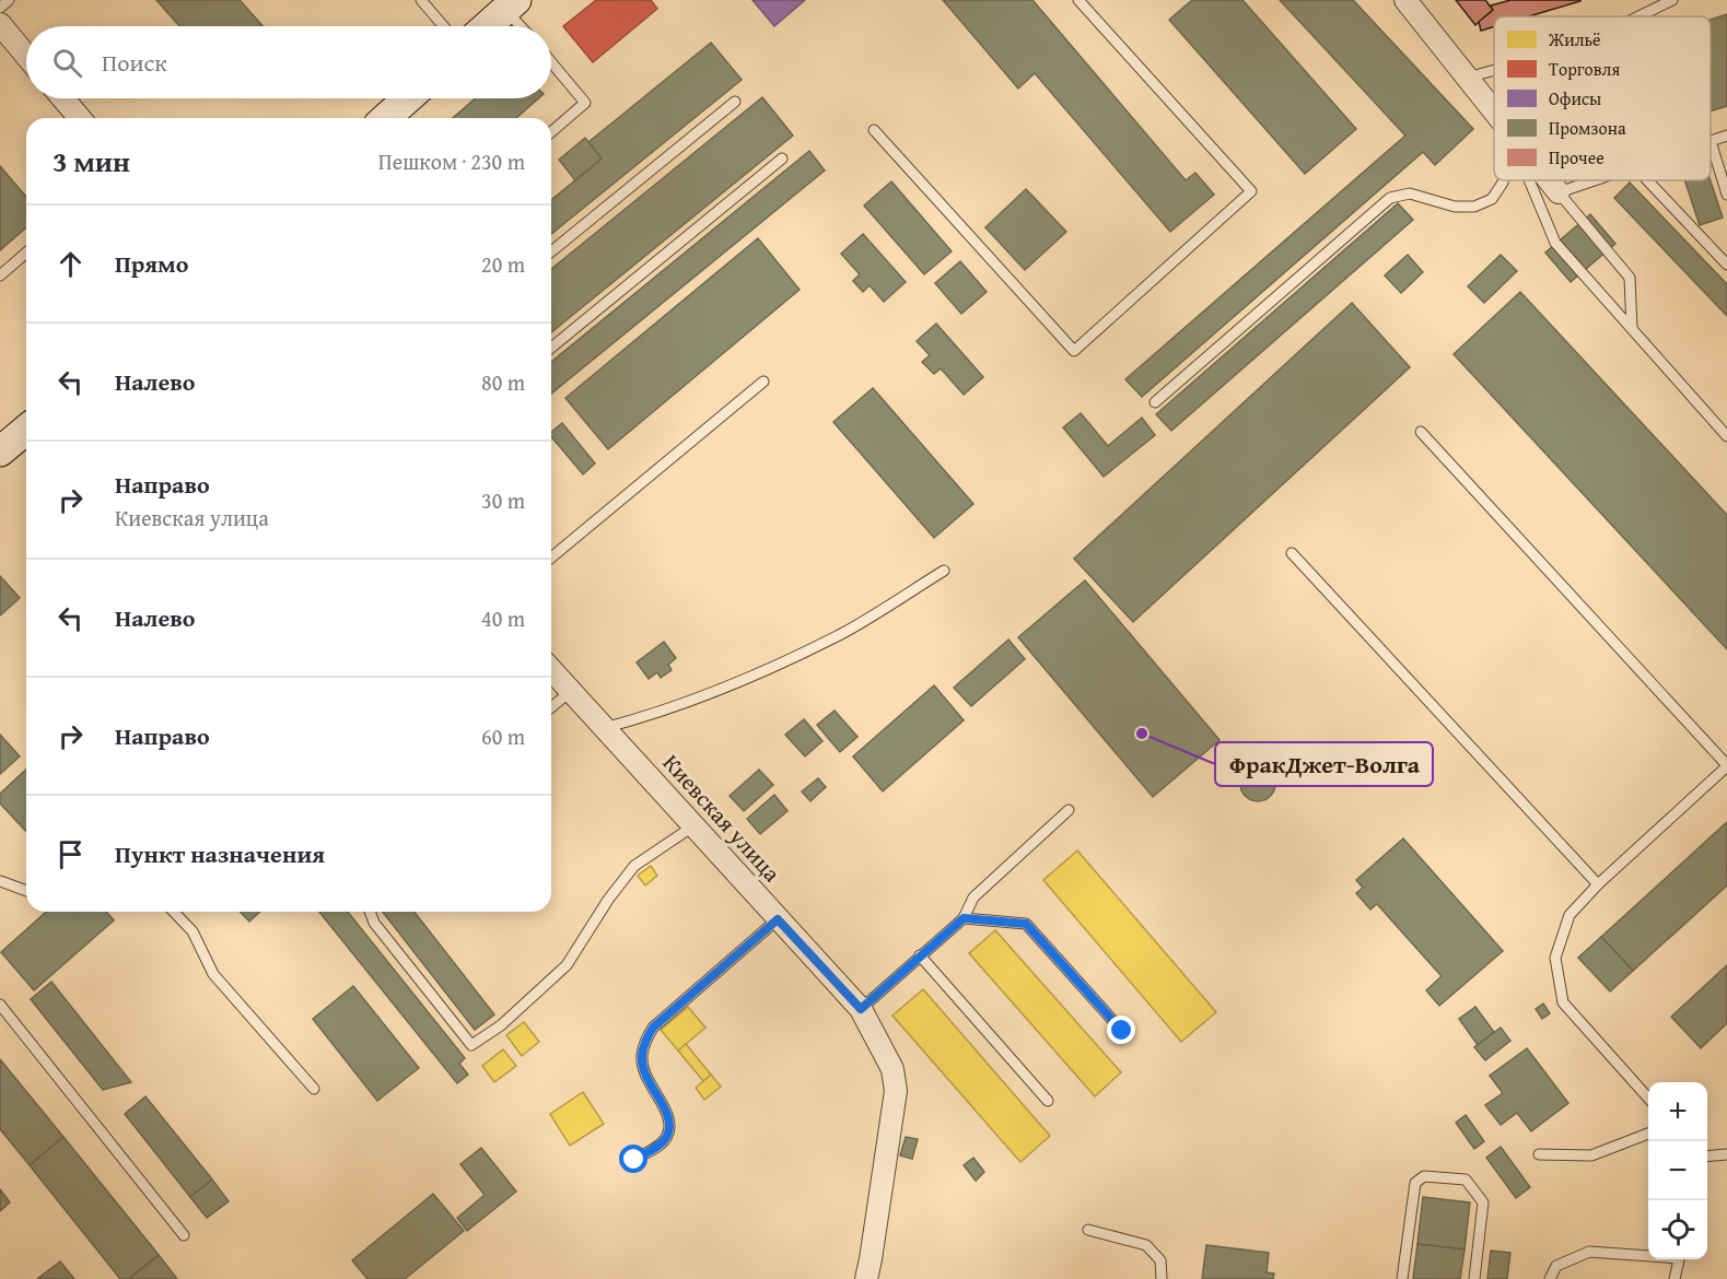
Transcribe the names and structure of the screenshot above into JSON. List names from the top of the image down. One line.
{"streets":{"street":["Киевская улица"]},"places":["ФракДжет-Волга"],"legend":["Жильё","Торговля","Офисы","Промзона","Прочее"],"page":{"search":"Поиск","heading":["3 мин","Пешком · 230 m"],"list":[["Прямо","20 m"],["Налево","80 m"],["Направо","Киевская улица","30 m"],["Налево","40 m"],["Направо","60 m"],"Пункт назначения"],"map_buttons":["+","−"]}}
